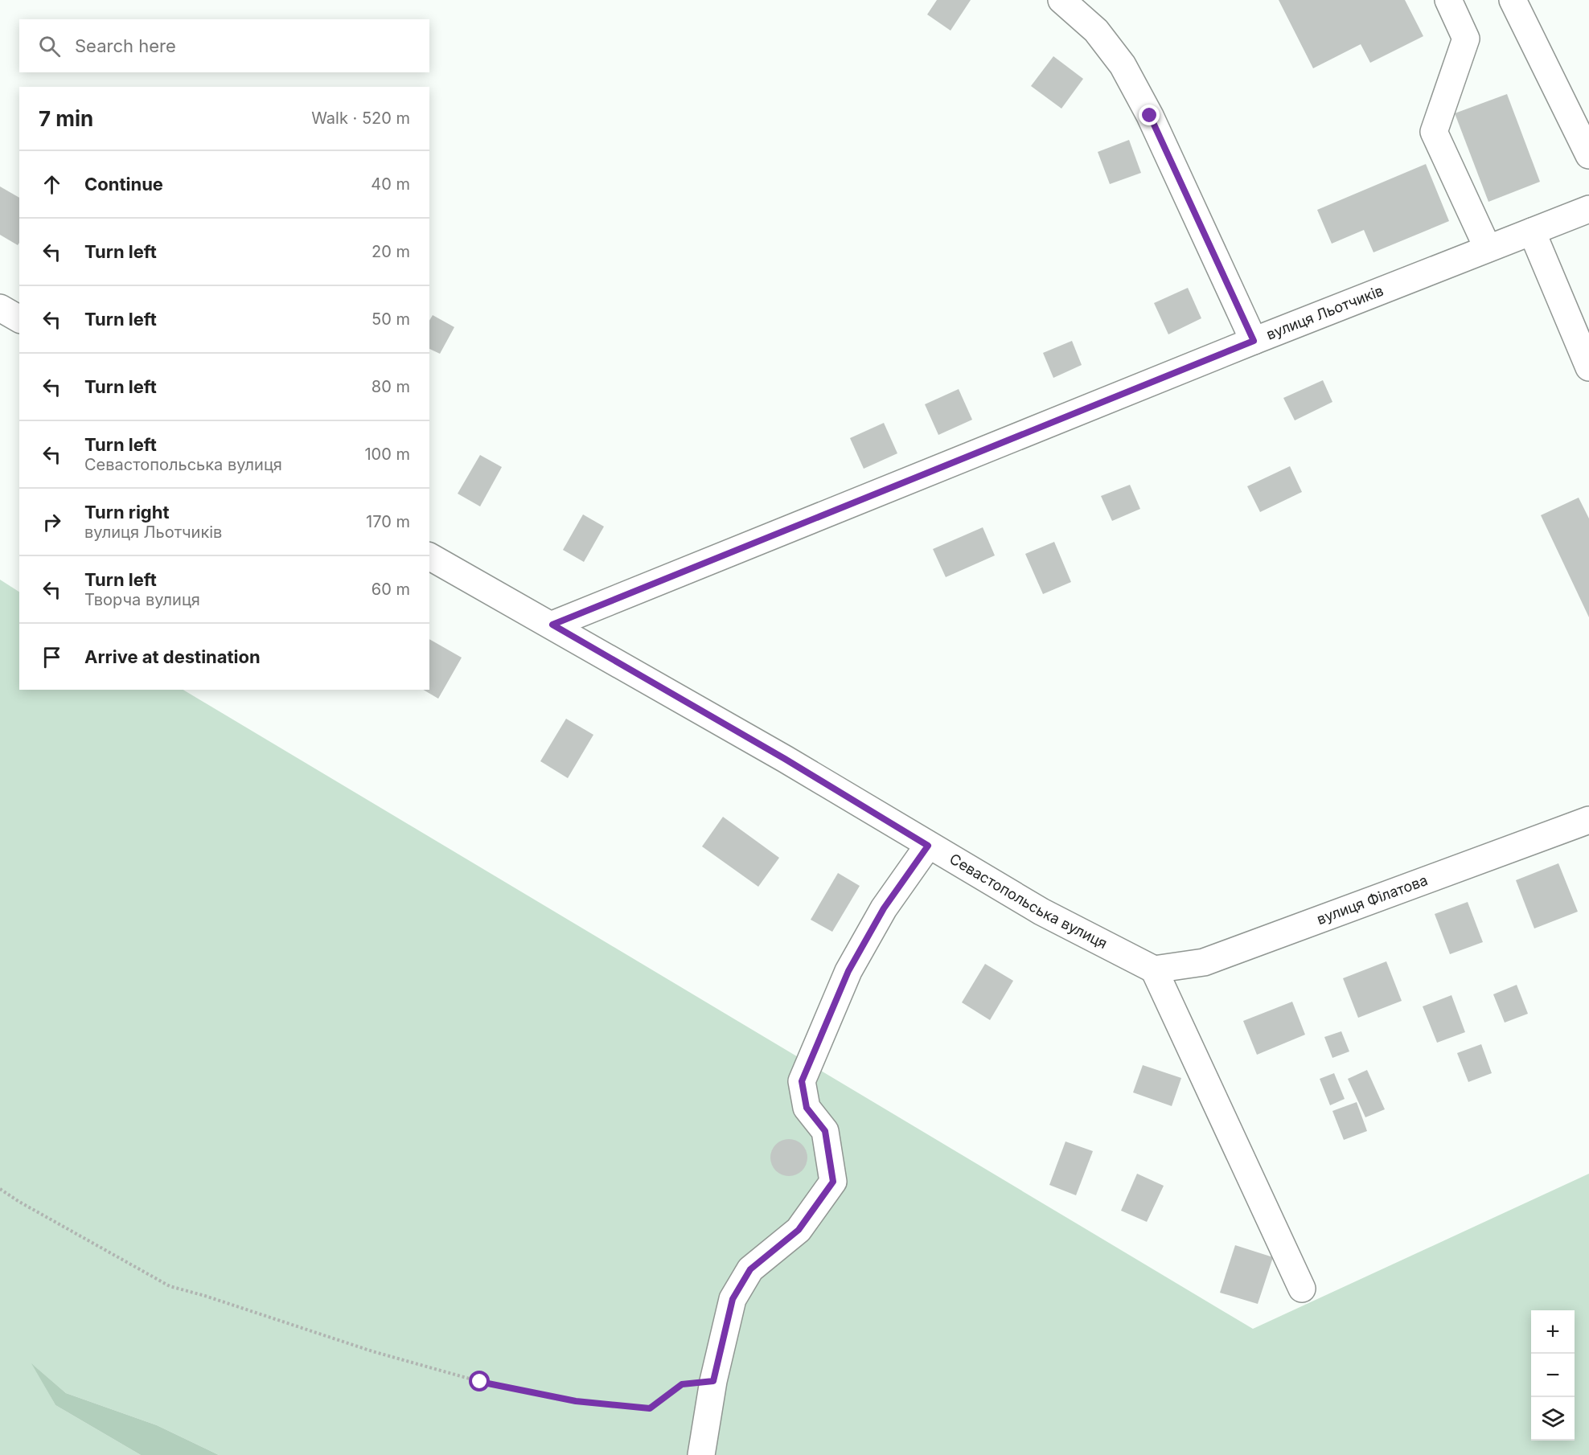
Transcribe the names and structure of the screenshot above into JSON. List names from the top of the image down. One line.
{"streets":{"street":["вулиця Льотчиків","вулиця Філатова","Севастопольська вулиця"]},"crossings":[["вулиця Льотчиків","Севастопольська вулиця"],["вулиця Філатова","Севастопольська вулиця"]],"page":{"search":"Search here","heading":["7 min","Walk · 520 m"],"list":[["Continue","40 m"],["Turn left","20 m"],["Turn left","50 m"],["Turn left","80 m"],["Turn left","Севастопольська вулиця","100 m"],["Turn right","вулиця Льотчиків","170 m"],["Turn left","Творча вулиця","60 m"],"Arrive at destination"],"map_buttons":["+","−"]}}
